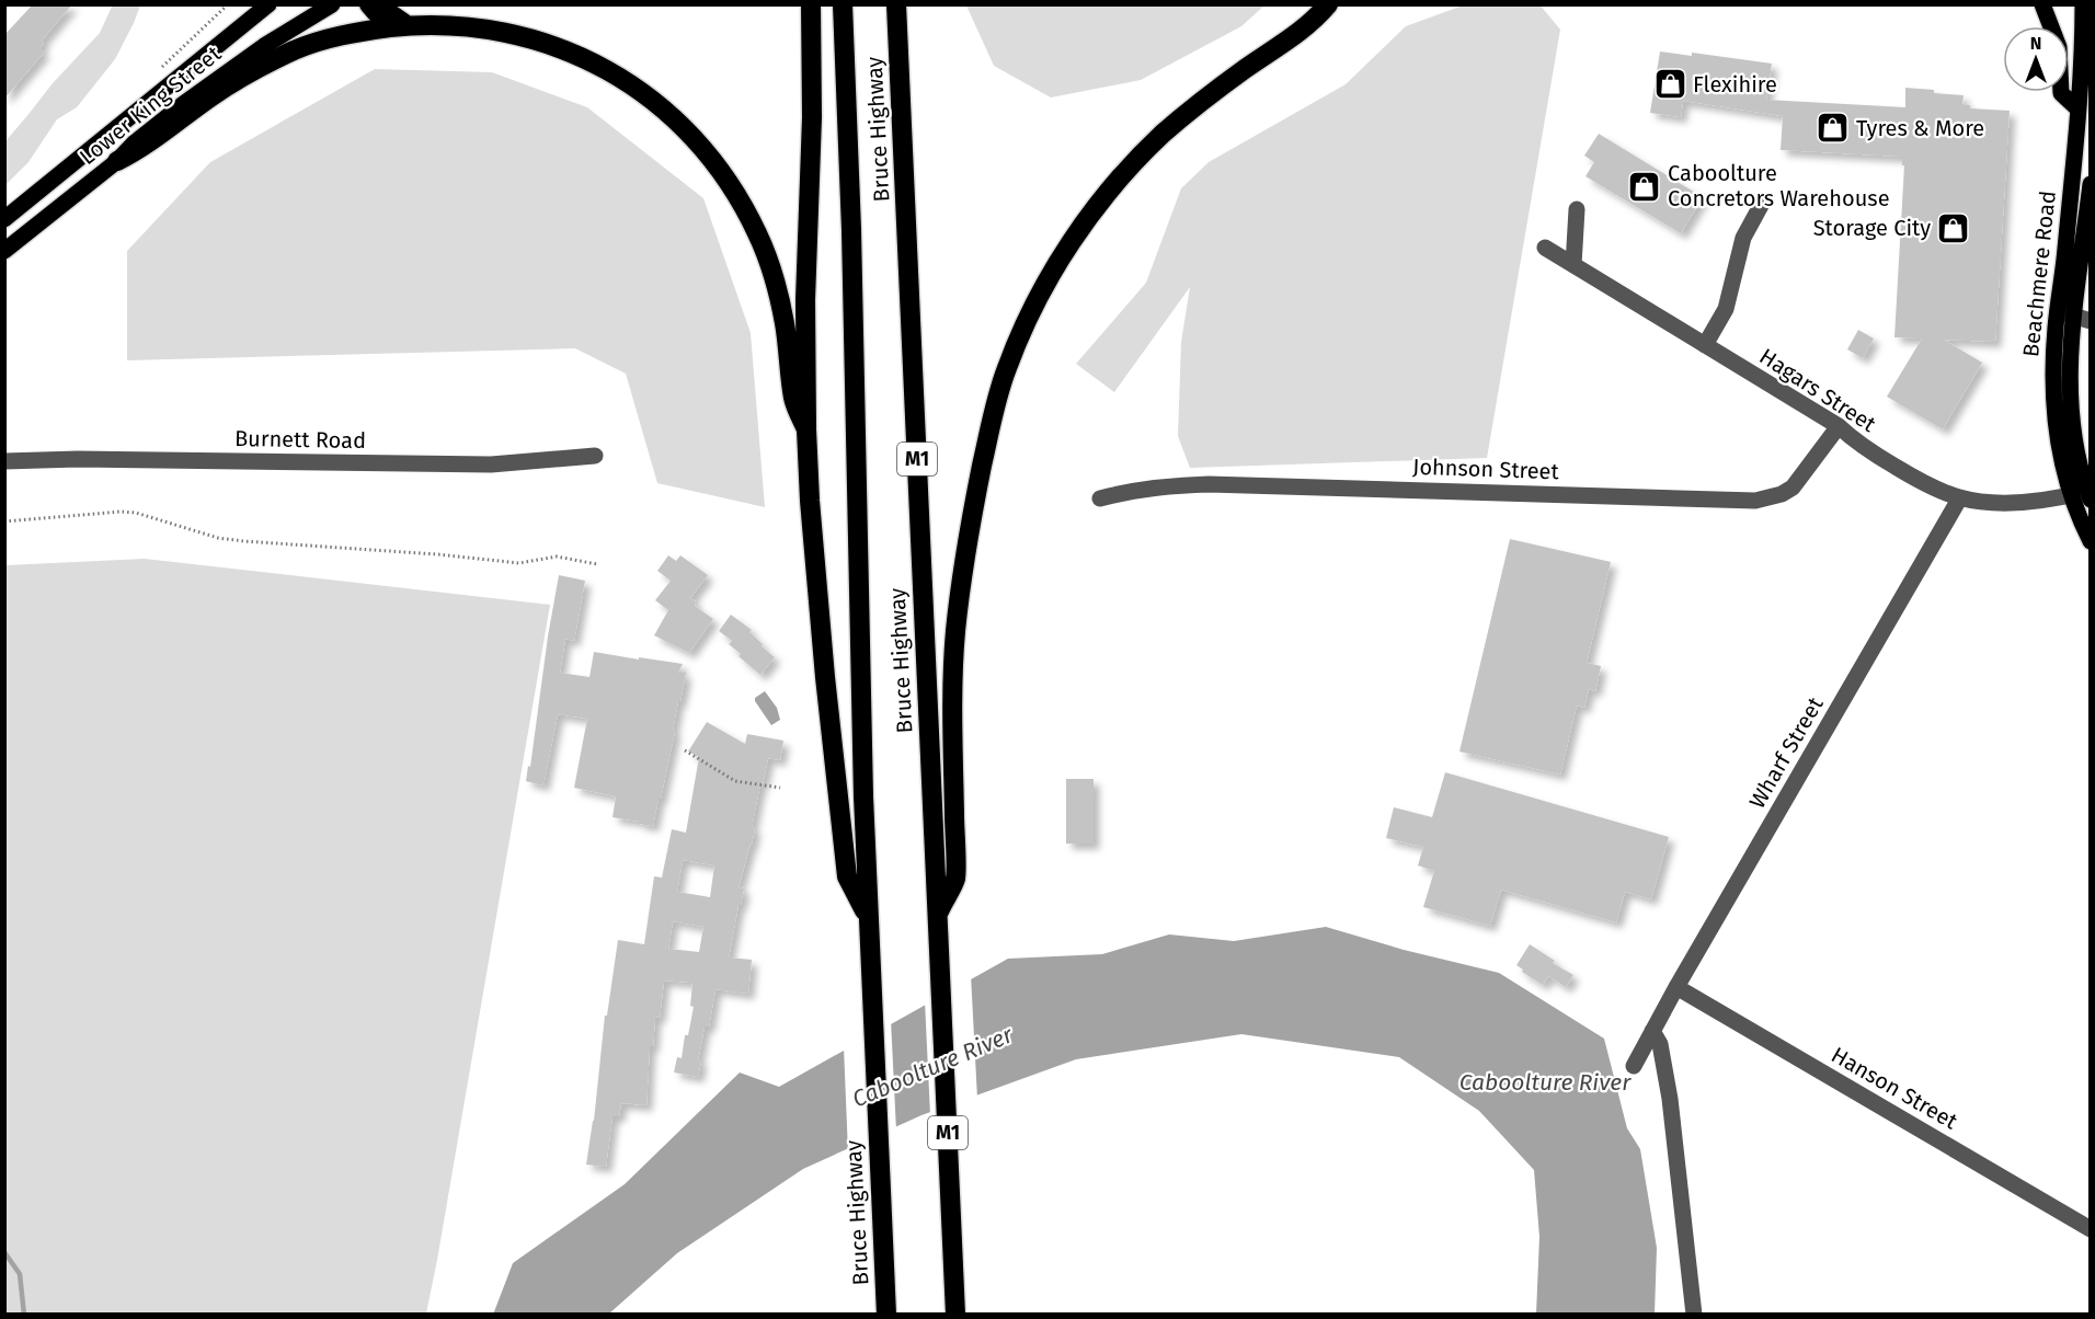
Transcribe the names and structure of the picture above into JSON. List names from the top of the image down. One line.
{"streets":{"highway":["Bruce Highway","M1"],"main road":["Lower King Street","Beachmere Road"],"street":["Hagars Street","Burnett Road","Johnson Street","Wharf Street","Hanson Street"]},"crossings":[["Beachmere Road","Hagars Street"],["Hagars Street","Johnson Street"],["Hagars Street","Wharf Street"],["Wharf Street","Hanson Street"]],"water":["Caboolture River"],"places":{"shop":["Flexihire","Tyres & More","Caboolture Concretors Warehouse","Storage City"]},"north":"top"}
